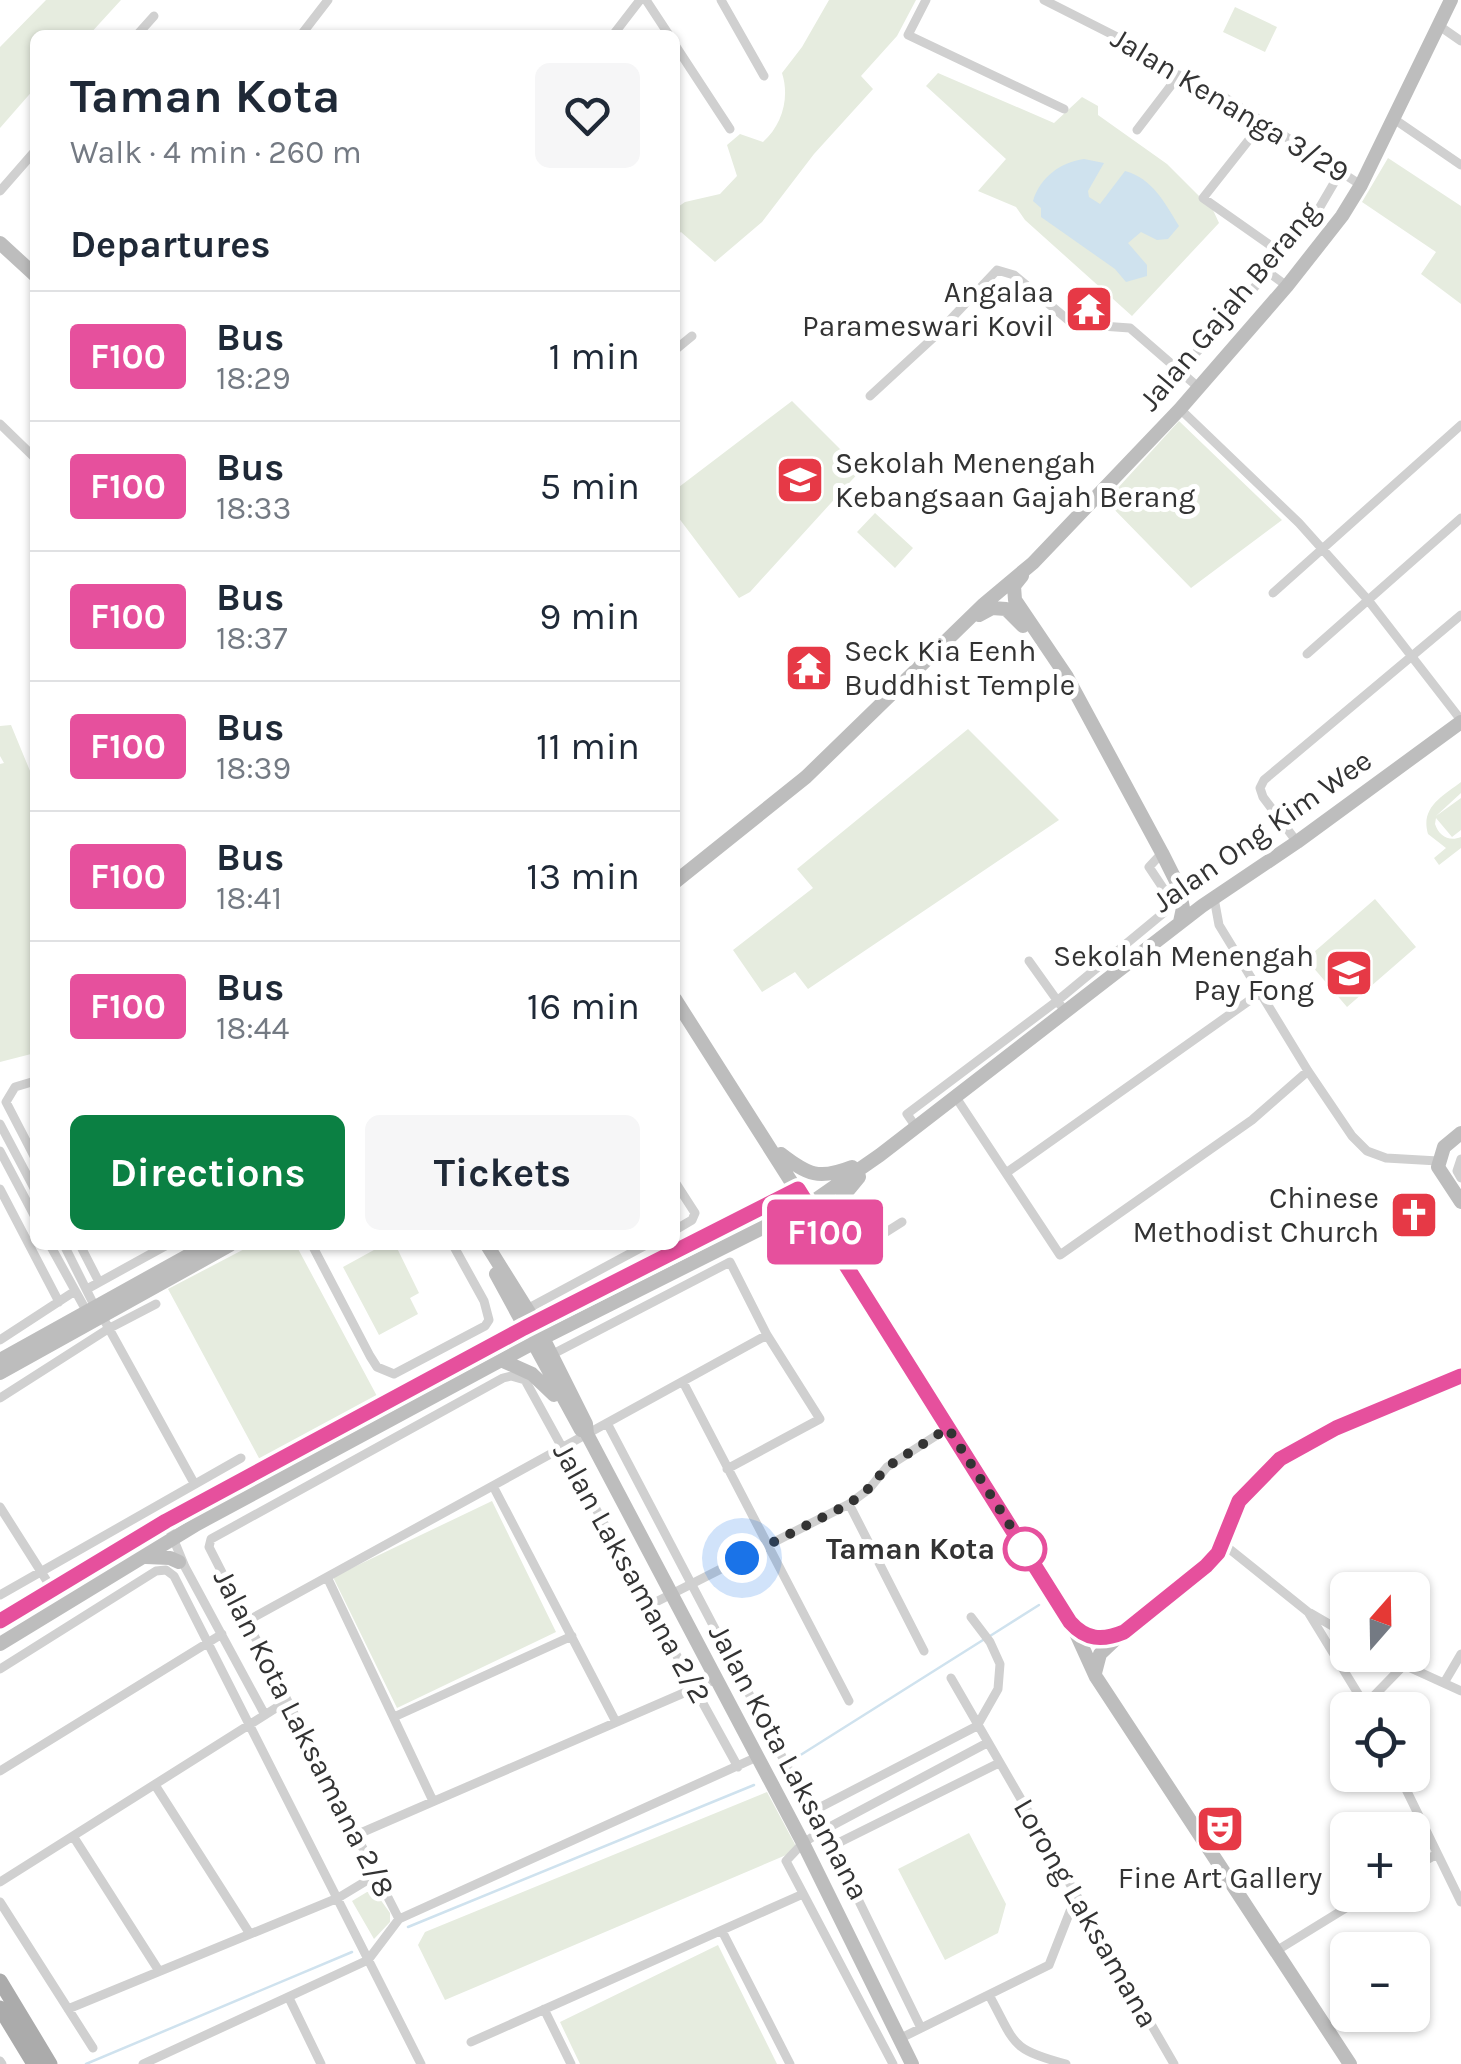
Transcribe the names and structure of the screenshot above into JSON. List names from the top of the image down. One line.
{"streets":{"main road":["Jalan Gajah Berang","Jalan Ong Kim Wee","Jalan Kota Laksamana"],"street":["Jalan Kenanga 3/29","Jalan Laksamana 2/2","Jalan Kota Laksamana 2/8","Lorong Laksamana"]},"crossings":[["Jalan Kenanga 3/29","Jalan Gajah Berang"],["Jalan Ong Kim Wee","Jalan Kota Laksamana"],["Jalan Laksamana 2/2","Jalan Kota Laksamana 2/8"]],"places":{"temple":["Angalaa Parameswari Kovil","Seck Kia Eenh Buddhist Temple"],"school or university":["Sekolah Menengah Kebangsaan Gajah Berang","Sekolah Menengah Pay Fong"],"church":["Chinese Methodist Church"],"other":["Taman Kota"],"theatre":["Fine Art Gallery"]},"lines":["bus line F100"],"north":"top","page":{"on_map":"F100","heading":[["Taman Kota","Walk · 4 min · 260 m"],"Departures"],"list":[{"mark":"F100","name":"Bus","note":"18:29","value":"1 min"},{"mark":"F100","name":"Bus","note":"18:33","value":"5 min"},{"mark":"F100","name":"Bus","note":"18:37","value":"9 min"},{"mark":"F100","name":"Bus","note":"18:39","value":"11 min"},{"mark":"F100","name":"Bus","note":"18:41","value":"13 min"},{"mark":"F100","name":"Bus","note":"18:44","value":"16 min"}],"buttons":["Directions","Tickets"],"map_buttons":["+","−"]}}
